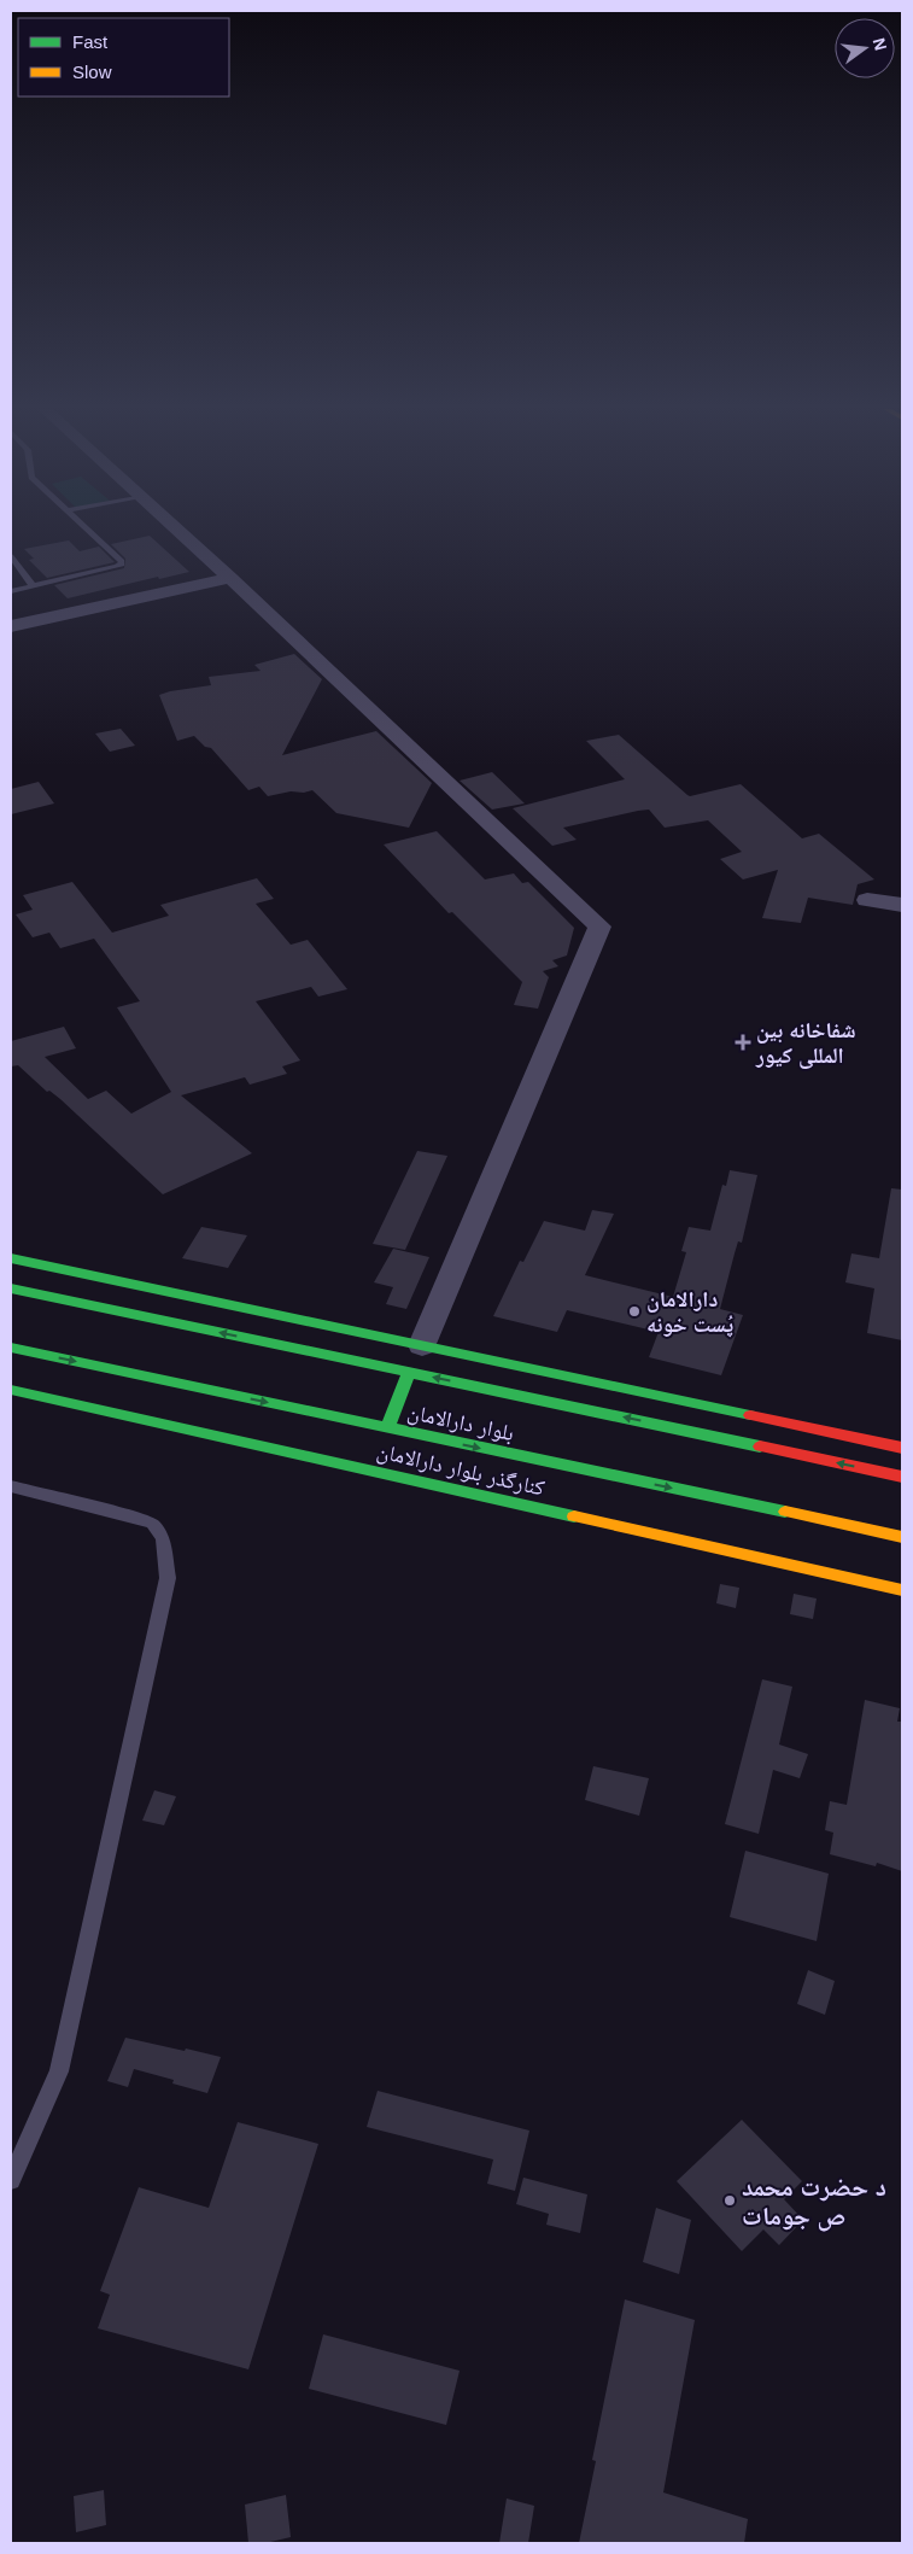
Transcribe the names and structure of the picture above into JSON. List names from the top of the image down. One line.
{"streets":{"main road":["بلوار دارالامان","کنارگذر بلوار دارالامان"]},"places":{"health":["شفاخانه بین المللی کیور"],"other":["دارالامان پُست خونه","د حضرت محمد ص جومات"]},"legend":["Fast","Slow"],"north":"right"}
